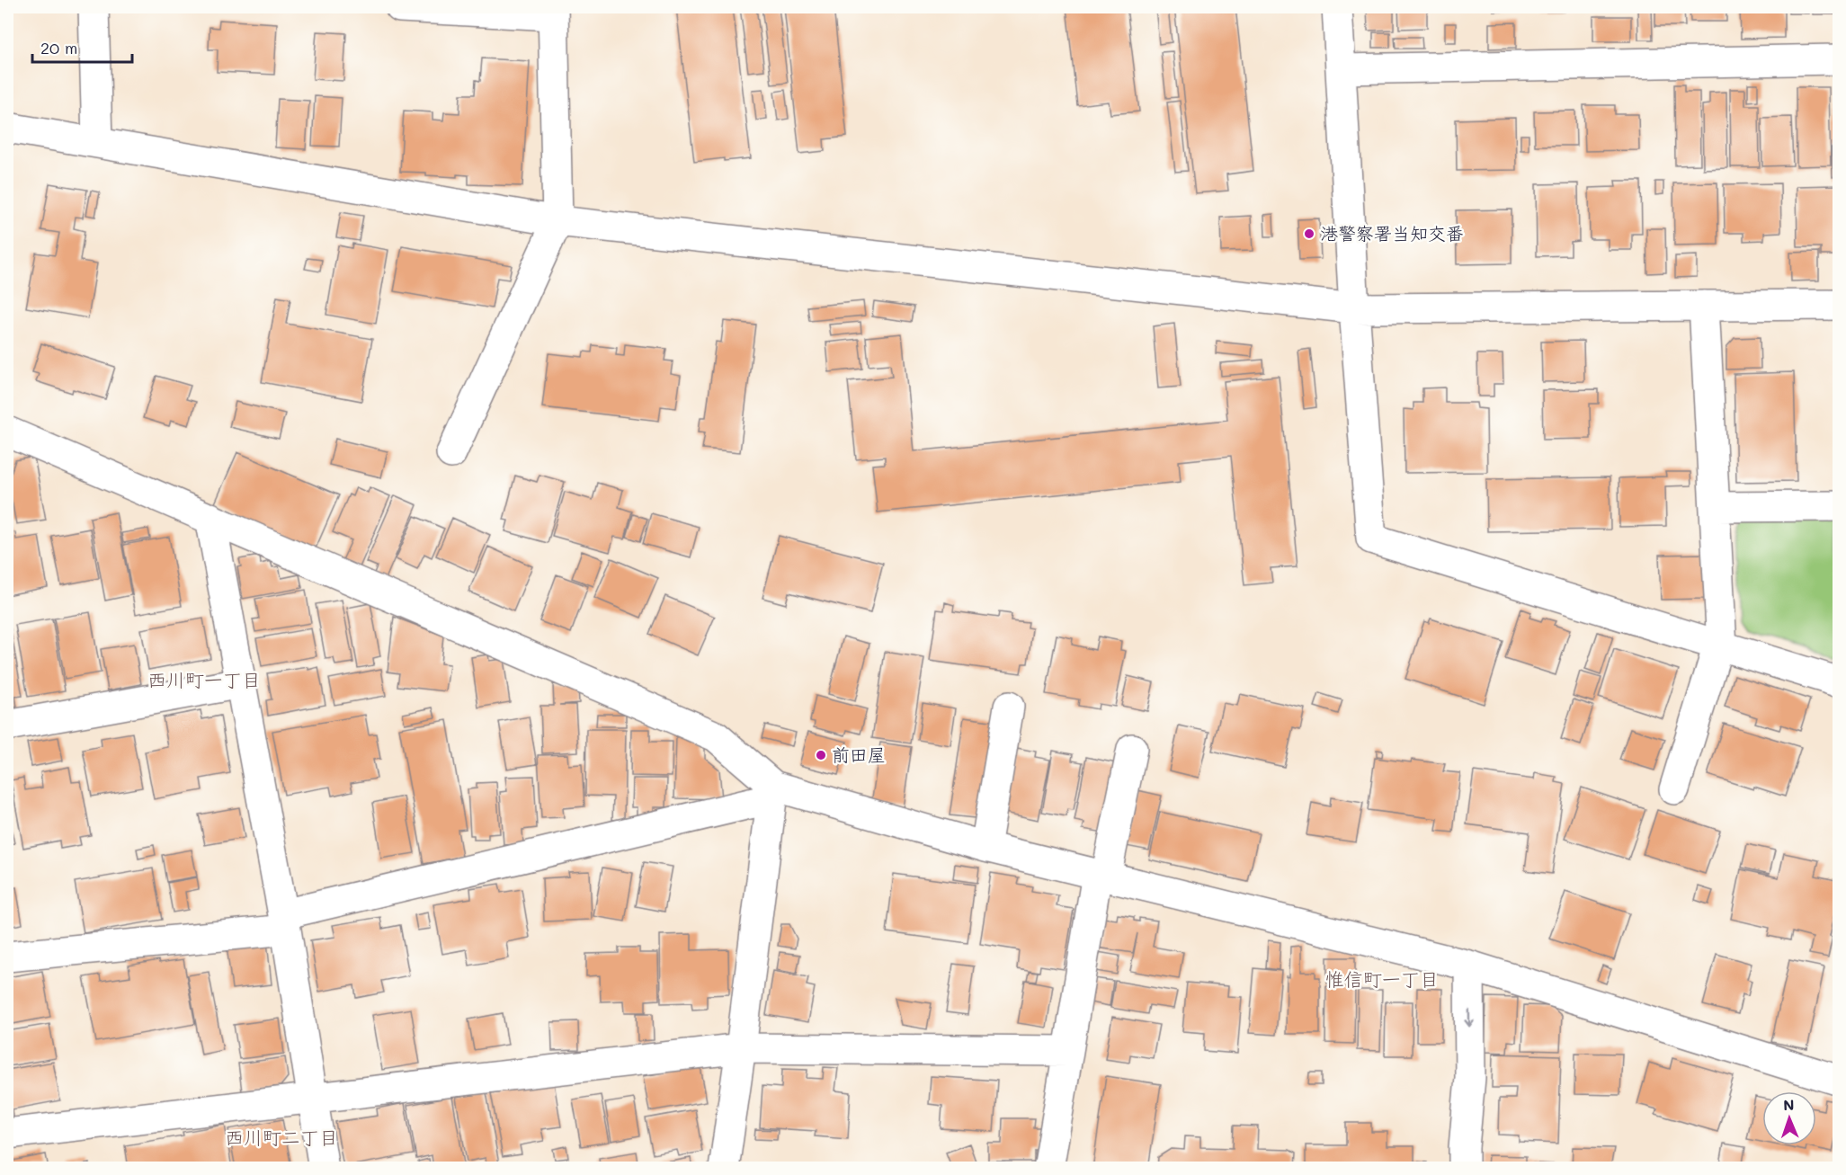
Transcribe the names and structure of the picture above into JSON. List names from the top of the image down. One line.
{"districts":["西川町一丁目","惟信町一丁目","西川町二丁目"],"places":["港警察署当知交番","前田屋"],"scale_bar":"20 m","north":"top"}
